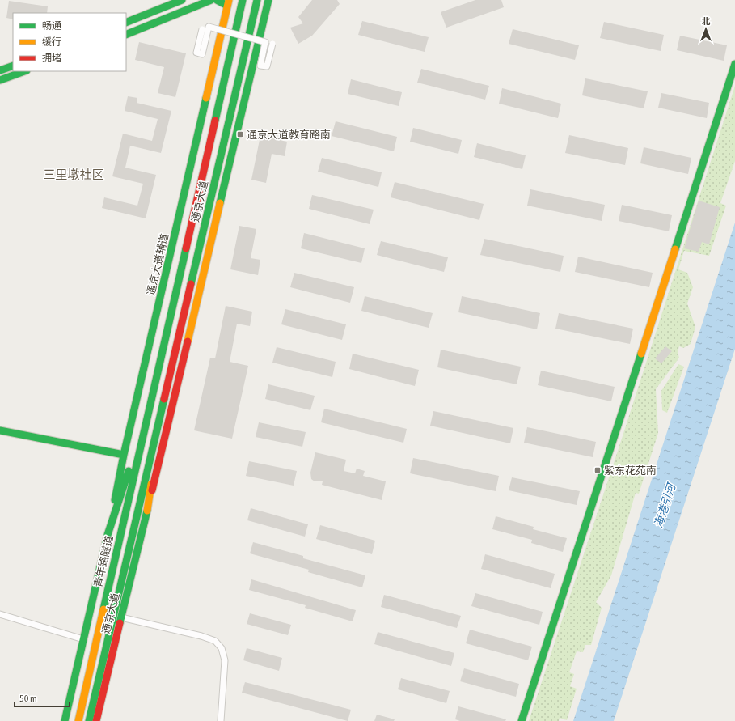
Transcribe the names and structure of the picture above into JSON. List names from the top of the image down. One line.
{"streets":{"main road":["通京大道","通京大道辅道","青年路隧道"]},"crossings":[["通京大道","通京大道辅道"],["通京大道","青年路隧道"]],"districts":["三里墩社区"],"water":["海港引河"],"places":{"transit":["通京大道教育路南","紫东花苑南"]},"legend":["畅通","缓行","拥堵"],"scale_bar":"50 m","north":"top"}
